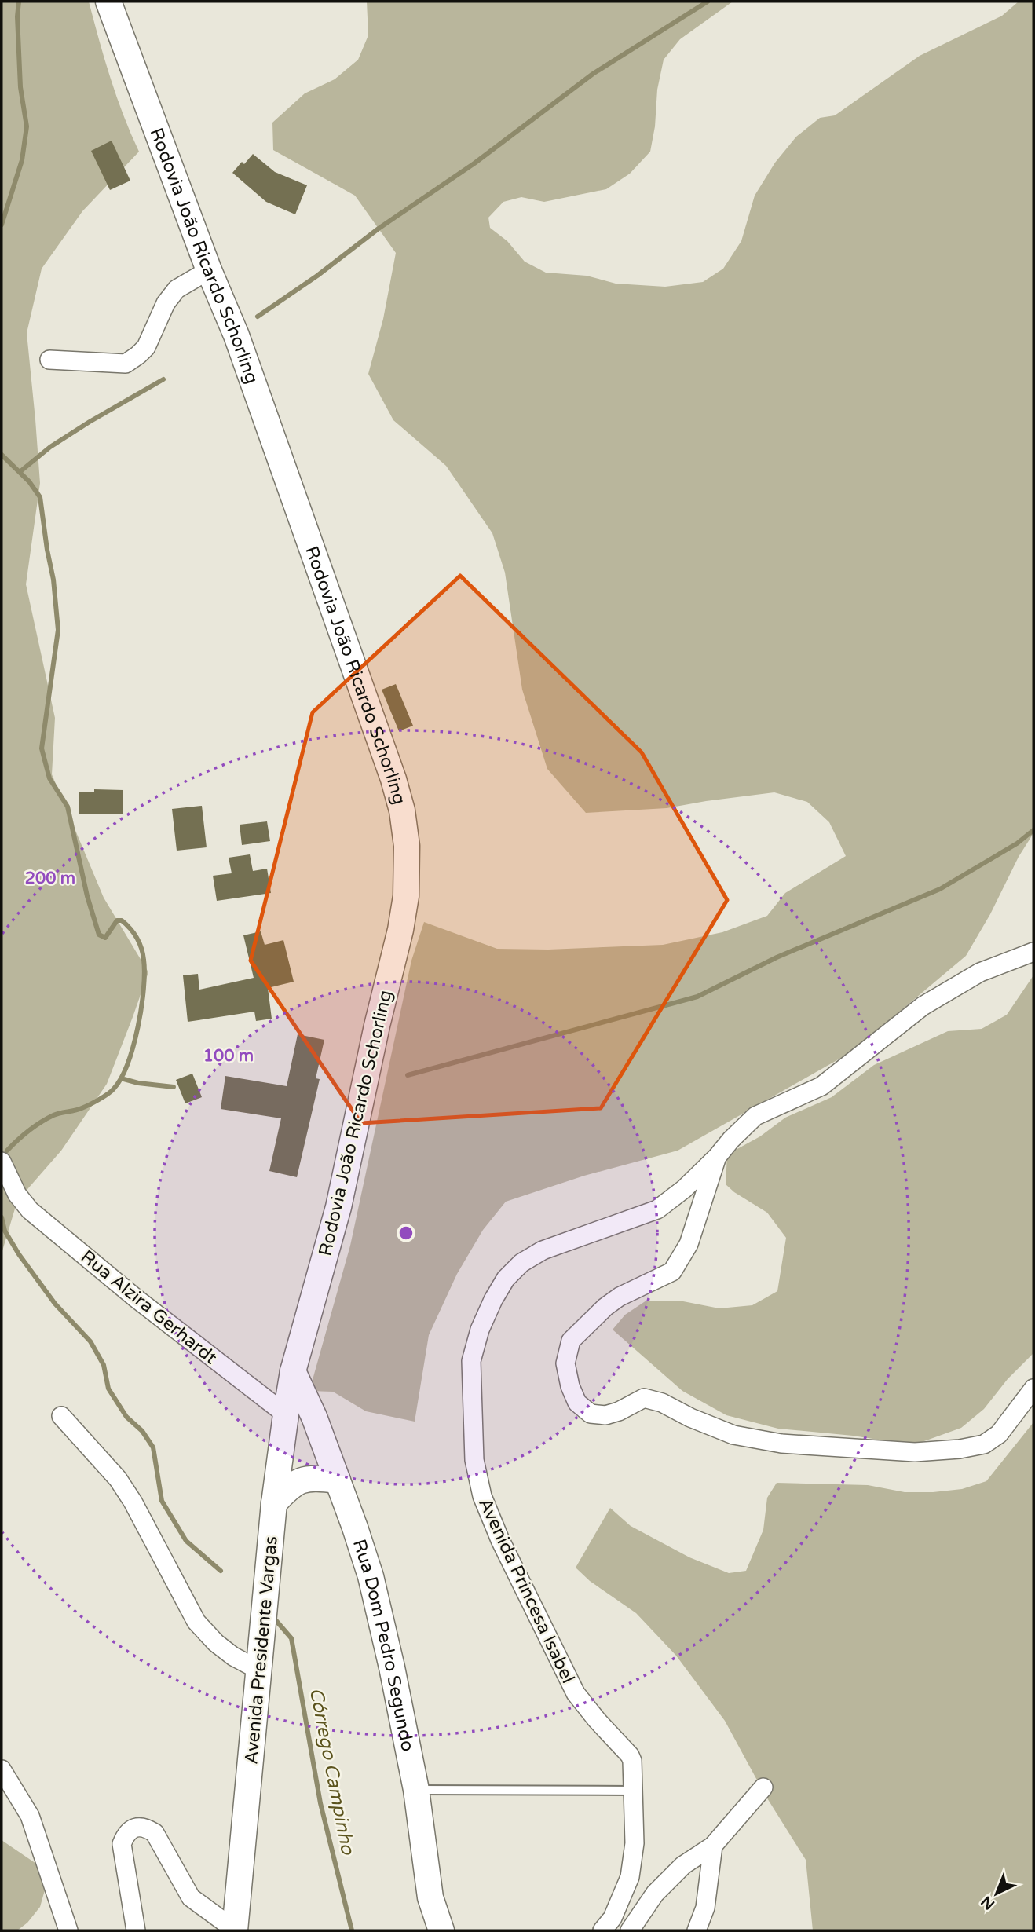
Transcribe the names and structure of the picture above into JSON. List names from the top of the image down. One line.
{"streets":{"main road":["Rodovia João Ricardo Schorling","Rua Dom Pedro Segundo","Avenida Presidente Vargas"],"street":["Rua Alzira Gerhardt","Avenida Princesa Isabel"]},"crossings":[["Rodovia João Ricardo Schorling","Rua Dom Pedro Segundo"],["Rodovia João Ricardo Schorling","Avenida Presidente Vargas"],["Rua Alzira Gerhardt","Avenida Presidente Vargas"],["Rua Dom Pedro Segundo","Avenida Presidente Vargas"]],"water":["Córrego Campinho"],"north":"bottom left","rings":["200 m","100 m"]}
